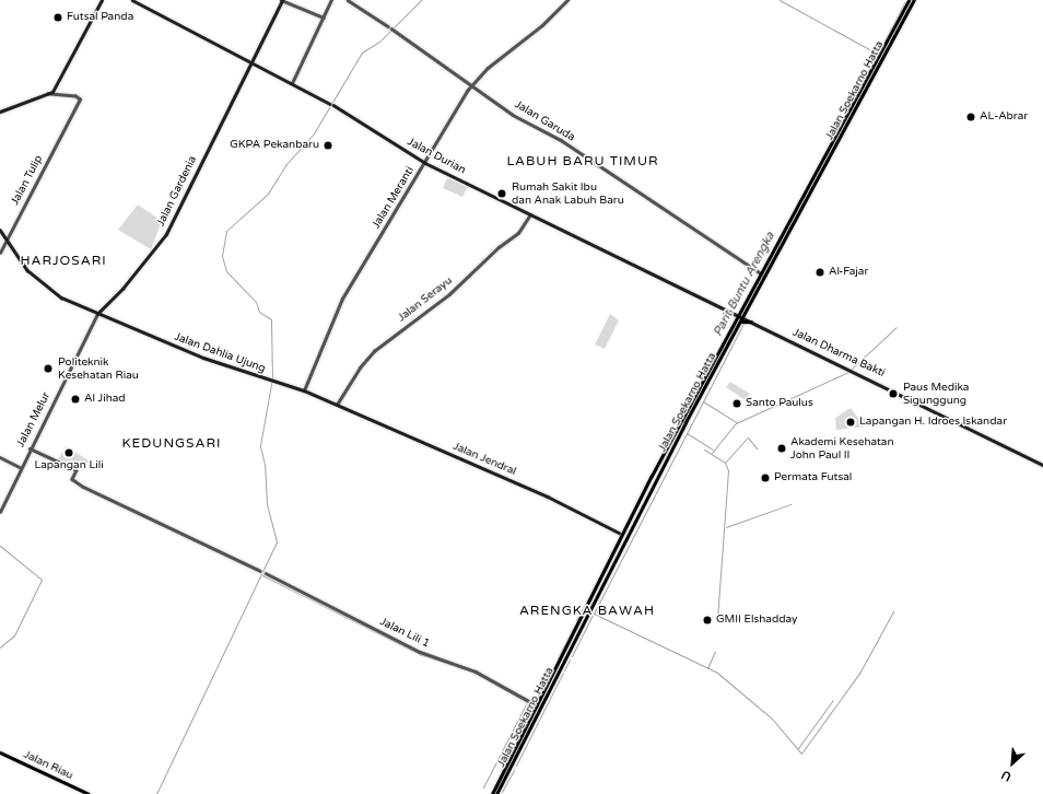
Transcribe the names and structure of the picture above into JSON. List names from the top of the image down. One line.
{"streets":{"main road":["Jalan Soekarno Hatta","Jalan Durian","Jalan Gardenia","Jalan Dahlia Ujung","Jalan Dharma Bakti","Jalan Jendral","Jalan Riau"],"street":["Jalan Garuda","Jalan Tulip","Jalan Meranti","Jalan Serayu","Jalan Melur","Jalan Lili 1"]},"crossings":[["Jalan Soekarno Hatta","Jalan Garuda"],["Jalan Soekarno Hatta","Jalan Durian"],["Jalan Soekarno Hatta","Jalan Dharma Bakti"],["Jalan Soekarno Hatta","Jalan Jendral"],["Jalan Soekarno Hatta","Jalan Lili 1"],["Jalan Garuda","Jalan Meranti"],["Jalan Durian","Jalan Gardenia"],["Jalan Durian","Jalan Meranti"],["Jalan Durian","Jalan Serayu"],["Jalan Durian","Jalan Dharma Bakti"],["Jalan Tulip","Jalan Dahlia Ujung"],["Jalan Gardenia","Jalan Dahlia Ujung"],["Jalan Gardenia","Jalan Melur"],["Jalan Meranti","Jalan Dahlia Ujung"],["Jalan Serayu","Jalan Dahlia Ujung"],["Jalan Serayu","Jalan Jendral"],["Jalan Dahlia Ujung","Jalan Melur"],["Jalan Dahlia Ujung","Jalan Jendral"]],"districts":["LABUH BARU TIMUR","HARJOSARI","KEDUNGSARI","ARENGKA BAWAH"],"water":["Parit Buntu Arengka"],"places":["Futsal Panda","AL-Abrar","GKPA Pekanbaru","Rumah Sakit Ibu dan Anak Labuh Baru","Al-Fajar","Politeknik Kesehatan Riau","Paus Medika Sigunggung","Al Jihad","Santo Paulus","Lapangan H. Idroes Iskandar","Akademi Kesehatan John Paul II","Lapangan Lili","Permata Futsal","GMII Elshadday"],"north":"bottom left"}
